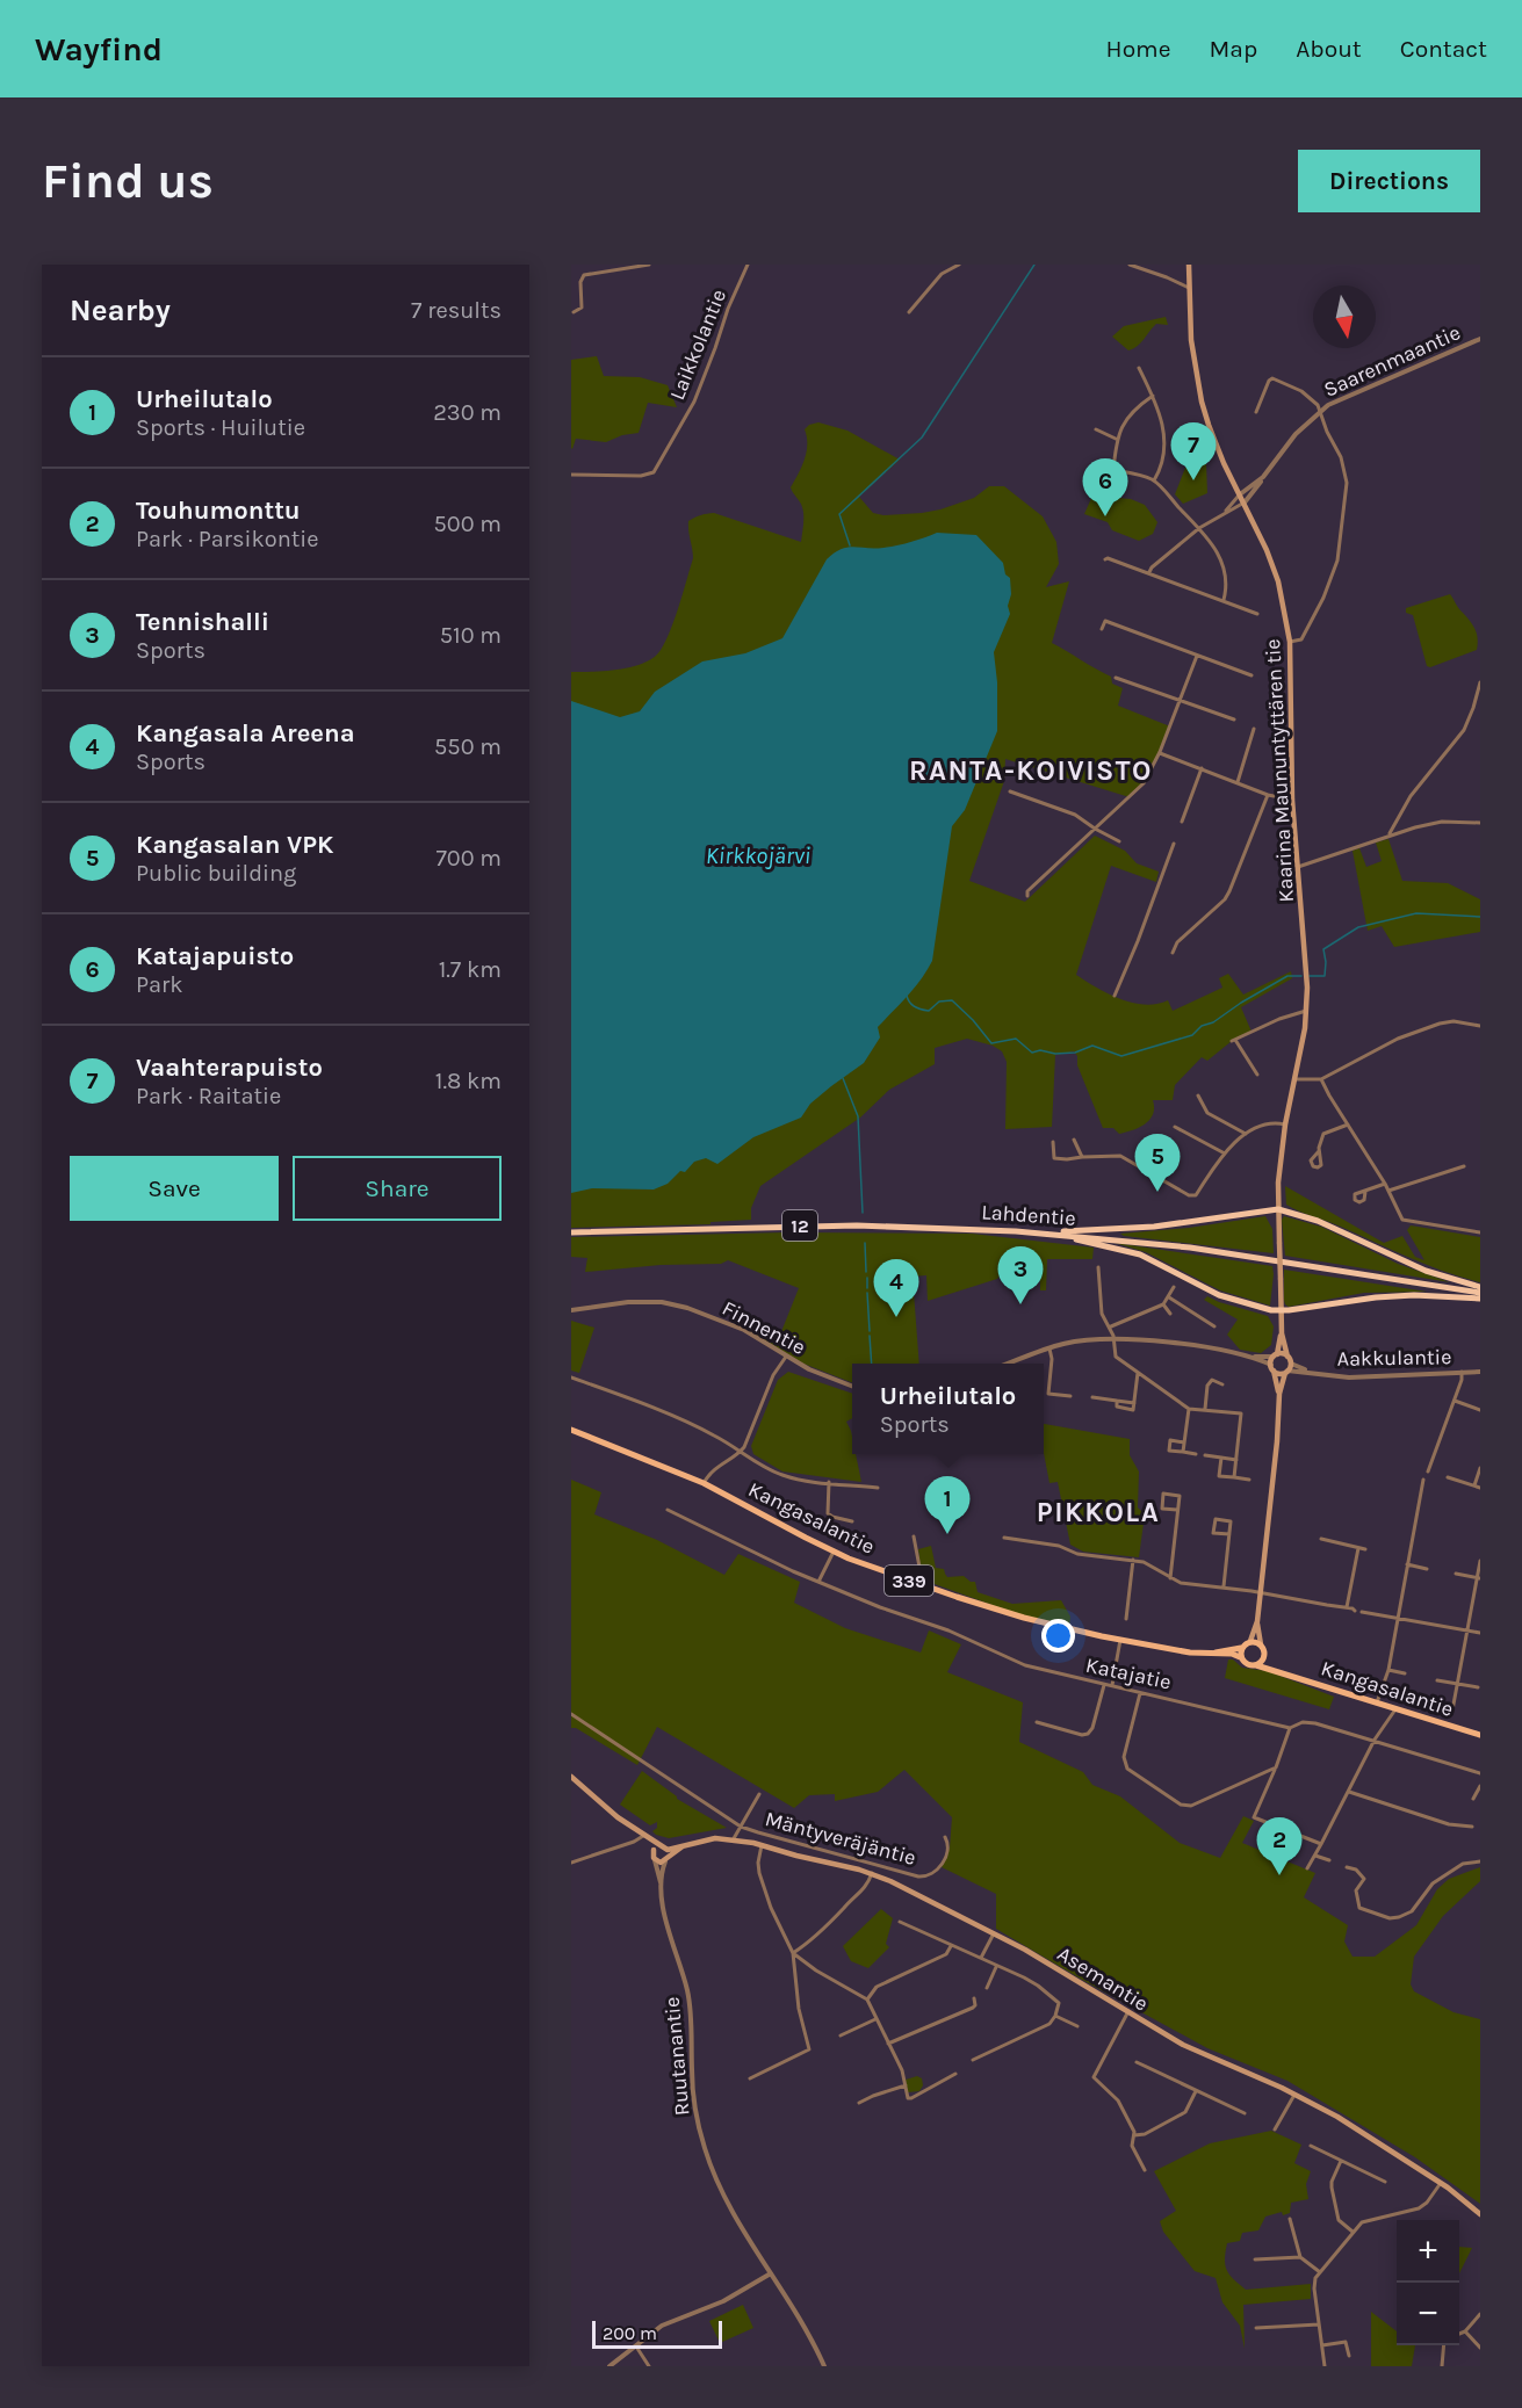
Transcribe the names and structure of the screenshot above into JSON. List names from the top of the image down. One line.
{"streets":{"highway":["Lahdentie","12"],"main road":["Kaarina Maununtyttären tie","Kangasalantie","339","Asemantie"],"street":["Laikkolantie","Saarenmaantie","Finnentie","Aakkulantie","Katajatie","Mäntyveräjäntie","Ruutanantie"]},"crossings":[["Saarenmaantie","Kaarina Maununtyttären tie"],["Kaarina Maununtyttären tie","Aakkulantie"],["Kangasalantie","339"],["Asemantie","Ruutanantie"]],"districts":["RANTA-KOIVISTO","PIKKOLA"],"water":["Kirkkojärvi"],"scale_bar":"200 m","north":"bottom","page":{"header":"Wayfind","nav":["Home","Map","About","Contact"],"buttons":["Directions",["Save","Share"]],"title":"Find us","heading":["Nearby","7 results"],"list":[{"mark":"1","name":"Urheilutalo","note":"Sports · Huilutie","value":"230 m"},{"mark":"2","name":"Touhumonttu","note":"Park · Parsikontie","value":"500 m"},{"mark":"3","name":"Tennishalli","note":"Sports","value":"510 m"},{"mark":"4","name":"Kangasala Areena","note":"Sports","value":"550 m"},{"mark":"5","name":"Kangasalan VPK","note":"Public building","value":"700 m"},{"mark":"6","name":"Katajapuisto","note":"Park","value":"1.7 km"},{"mark":"7","name":"Vaahterapuisto","note":"Park · Raitatie","value":"1.8 km"}],"pins":["7","6","5","3","4","1","2"],"popup":["Urheilutalo","Sports"],"map_buttons":["+","−"],"scale":"200 m"}}
